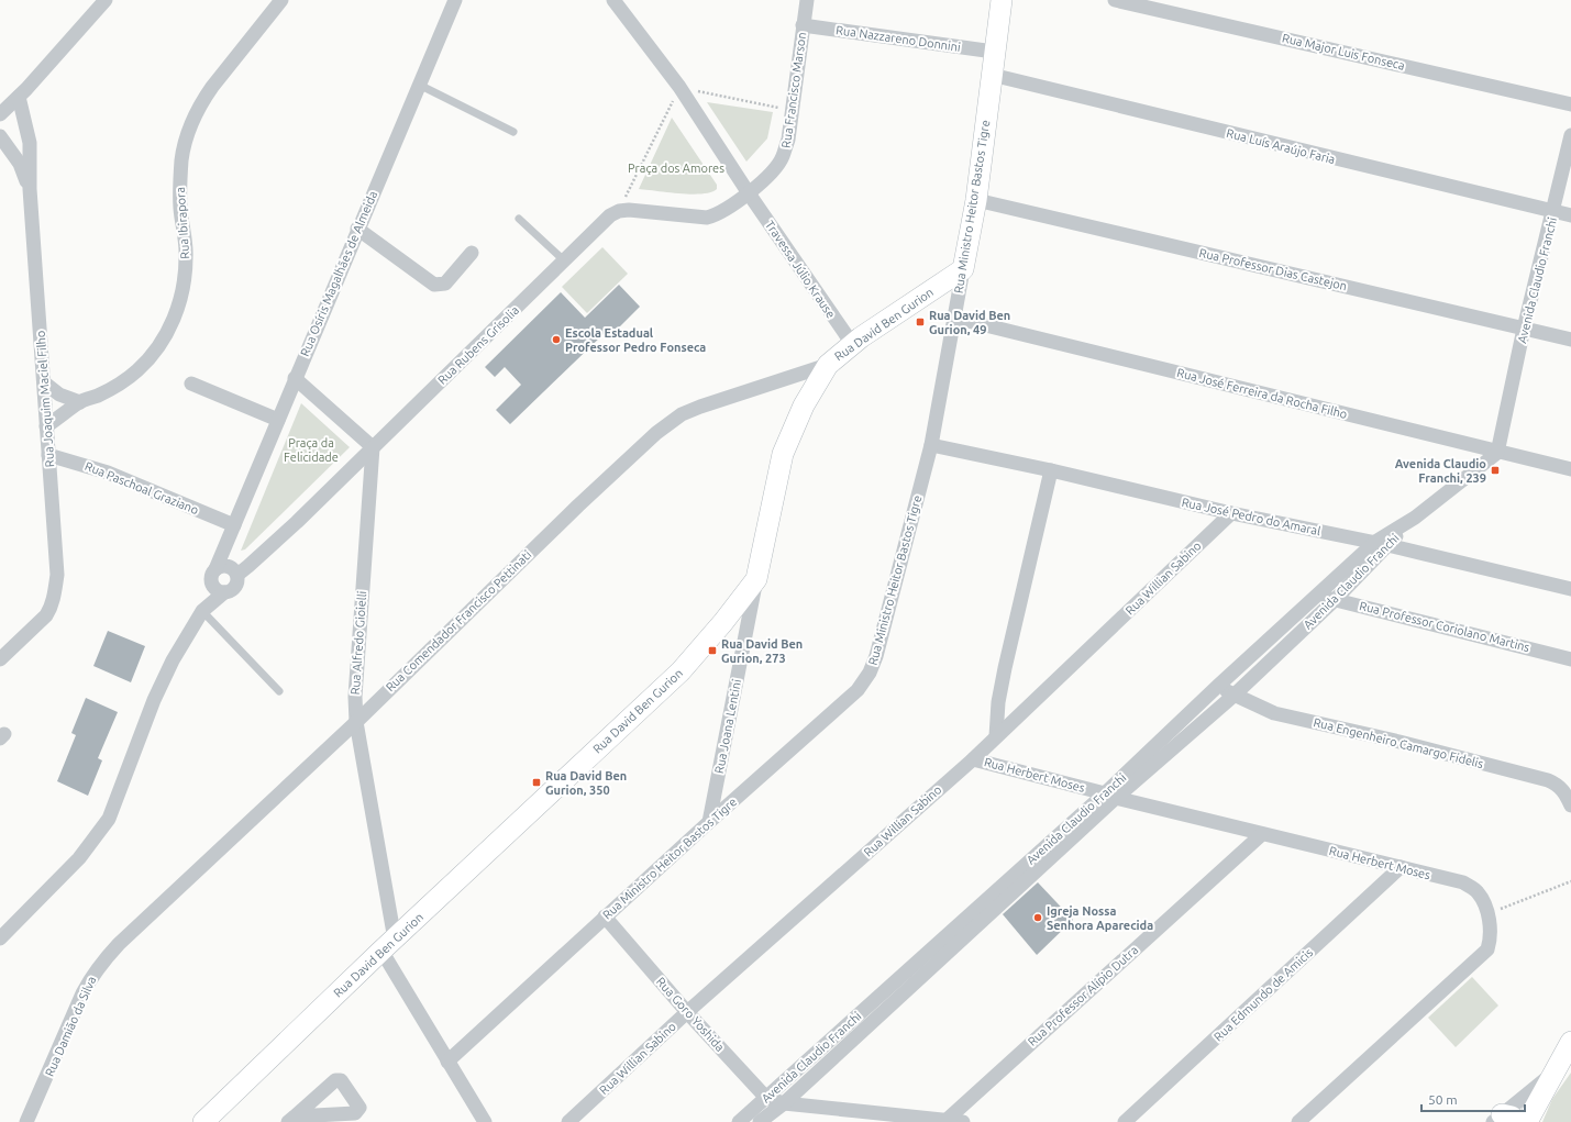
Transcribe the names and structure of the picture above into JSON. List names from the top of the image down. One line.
{"streets":{"street":["Rua Nazzareno Donnini","Rua Major Luis Fonseca","Rua Francisco Marson","Rua Luís Araújo Faria","Rua Ministro Heitor Bastos Tigre","Rua Ibirapora","Travessa Júlio Krause","Rua Professor Dias Castejon","Rua Osíris Magalhães de Almeida","Avenida Claudio Franchi","Rua David Ben Gurion","Rua Rubens Grisolia","Rua José Ferreira da Rocha Filho","Rua Joaquim Maciel Filho","Rua Paschoal Graziano","Rua José Pedro do Amaral","Rua Willian Sabino","Rua Comendador Francisco Pettinati","Rua Professor Coriolano Martins","Rua Alfredo Gioielli","Rua Joana Lentini","Rua Engenheiro Camargo Fidelis","Rua Herbert Moses","Rua Edmundo de Amicis","Rua Professor Alípio Dutra","Rua Goro Yoshida","Rua Damião da Silva"]},"crossings":[["Rua Nazzareno Donnini","Rua Francisco Marson"],["Rua Nazzareno Donnini","Rua Ministro Heitor Bastos Tigre"],["Rua Francisco Marson","Travessa Júlio Krause"],["Rua Luís Araújo Faria","Rua Ministro Heitor Bastos Tigre"],["Rua Luís Araújo Faria","Avenida Claudio Franchi"],["Rua Ministro Heitor Bastos Tigre","Rua Professor Dias Castejon"],["Rua Ministro Heitor Bastos Tigre","Rua David Ben Gurion"],["Rua Ministro Heitor Bastos Tigre","Rua José Ferreira da Rocha Filho"],["Rua Ministro Heitor Bastos Tigre","Rua José Pedro do Amaral"],["Rua Ministro Heitor Bastos Tigre","Rua Joana Lentini"],["Rua Ministro Heitor Bastos Tigre","Rua Goro Yoshida"],["Rua Ibirapora","Rua Joaquim Maciel Filho"],["Travessa Júlio Krause","Rua David Ben Gurion"],["Rua Professor Dias Castejon","Avenida Claudio Franchi"],["Rua Osíris Magalhães de Almeida","Rua Rubens Grisolia"],["Rua Osíris Magalhães de Almeida","Rua Paschoal Graziano"],["Avenida Claudio Franchi","Rua José Ferreira da Rocha Filho"],["Avenida Claudio Franchi","Rua José Pedro do Amaral"],["Avenida Claudio Franchi","Rua Professor Coriolano Martins"],["Avenida Claudio Franchi","Rua Engenheiro Camargo Fidelis"],["Avenida Claudio Franchi","Rua Herbert Moses"],["Avenida Claudio Franchi","Rua Goro Yoshida"],["Rua David Ben Gurion","Rua Comendador Francisco Pettinati"],["Rua David Ben Gurion","Rua Alfredo Gioielli"],["Rua David Ben Gurion","Rua Joana Lentini"],["Rua Rubens Grisolia","Rua Alfredo Gioielli"],["Rua Joaquim Maciel Filho","Rua Paschoal Graziano"],["Rua José Pedro do Amaral","Rua Willian Sabino"],["Rua Willian Sabino","Rua Herbert Moses"],["Rua Willian Sabino","Rua Goro Yoshida"],["Rua Comendador Francisco Pettinati","Rua Alfredo Gioielli"],["Rua Comendador Francisco Pettinati","Rua Damião da Silva"],["Rua Herbert Moses","Rua Edmundo de Amicis"],["Rua Herbert Moses","Rua Professor Alípio Dutra"],["Rua Professor Alípio Dutra","Rua Goro Yoshida"]],"parks":["Praça dos Amores","Praça da Felicidade"],"places":{"transit":["Rua David Ben Gurion, 49","Avenida Claudio Franchi, 239","Rua David Ben Gurion, 273","Rua David Ben Gurion, 350"],"other":["Escola Estadual Professor Pedro Fonseca","Igreja Nossa Senhora Aparecida"]},"scale_bar":"50 m"}
